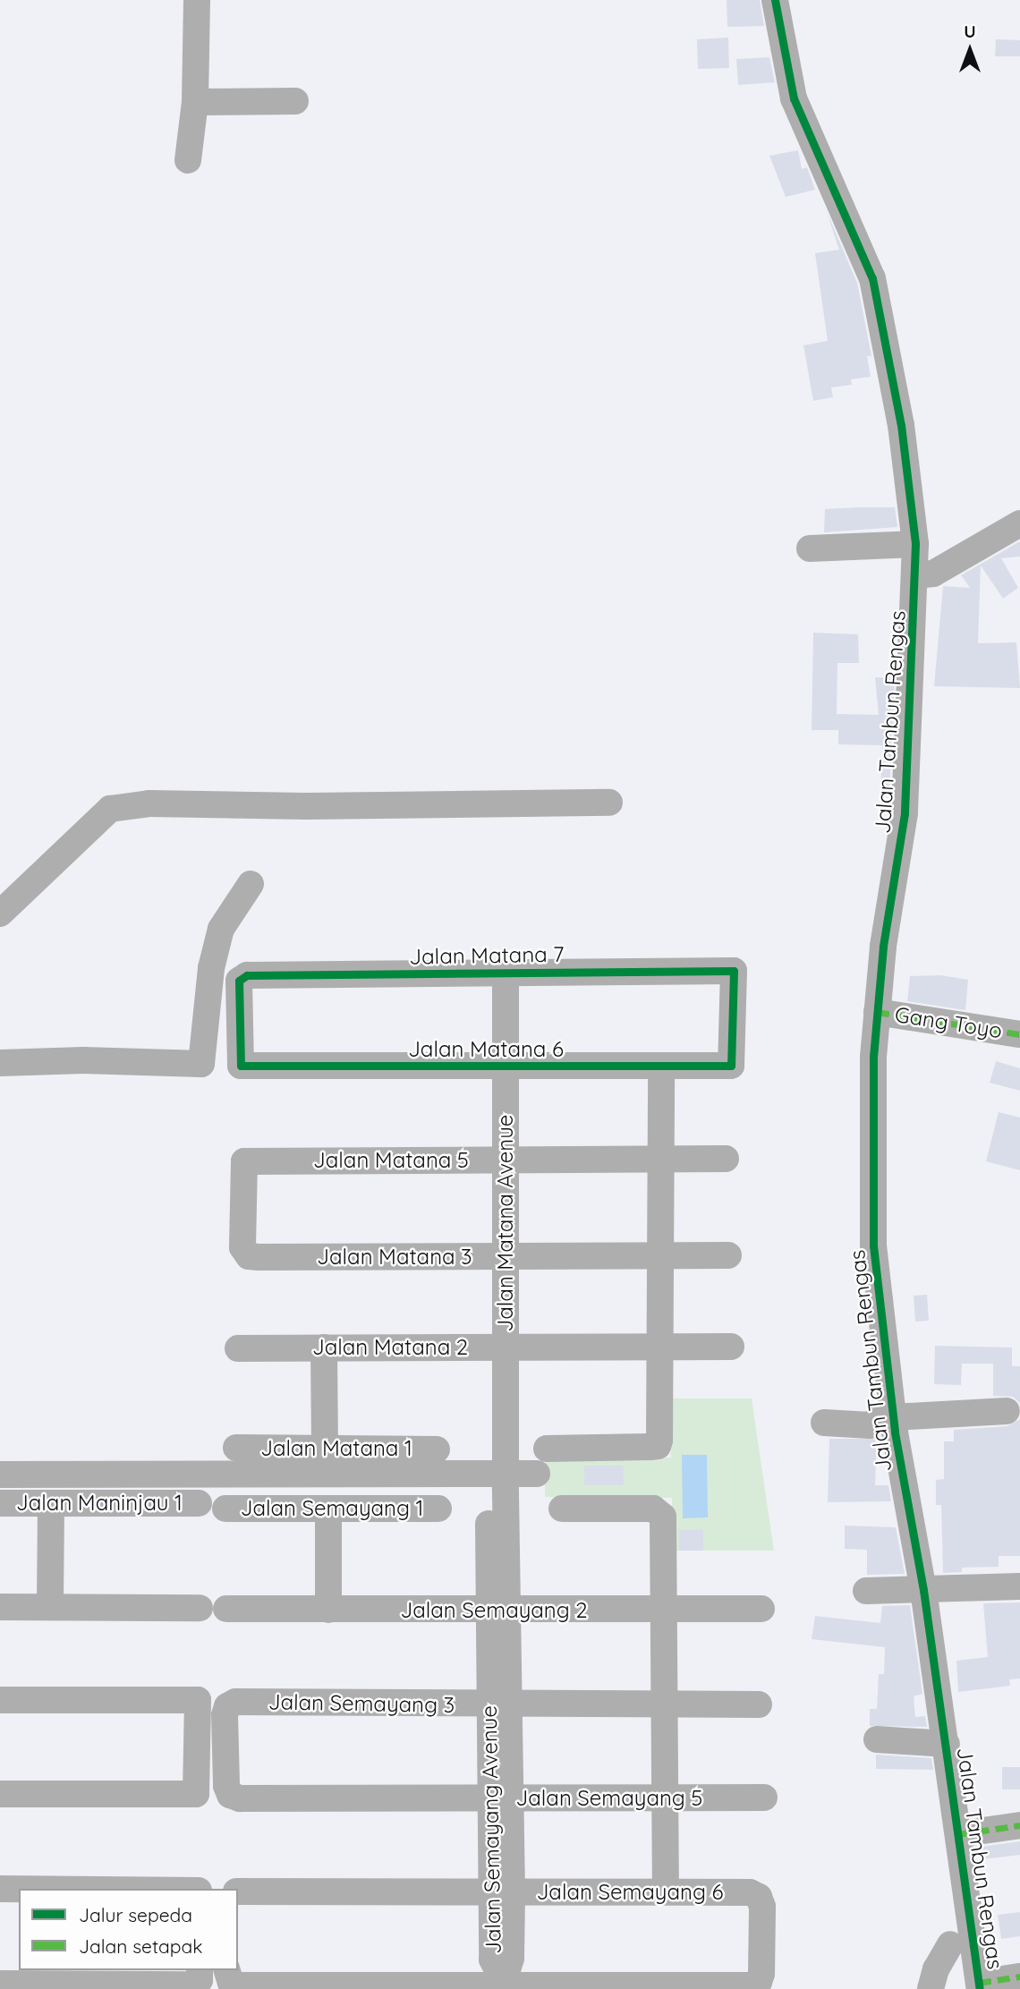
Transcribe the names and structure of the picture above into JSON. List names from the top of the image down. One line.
{"streets":{"street":["Jalan Tambun Rengas","Jalan Matana 7","Gang Toyo","Jalan Matana 6","Jalan Matana 5","Jalan Matana Avenue","Jalan Matana 3","Jalan Matana 2","Jalan Matana 1","Jalan Maninjau 1","Jalan Semayang 1","Jalan Semayang 2","Jalan Semayang 3","Jalan Semayang 5","Jalan Semayang Avenue","Jalan Semayang 6"]},"crossings":[["Jalan Tambun Rengas","Gang Toyo"],["Jalan Matana 7","Jalan Matana 6"],["Jalan Matana 7","Jalan Matana Avenue"],["Jalan Matana 6","Jalan Matana Avenue"],["Jalan Matana 5","Jalan Matana Avenue"],["Jalan Matana 5","Jalan Matana 3"],["Jalan Matana Avenue","Jalan Matana 3"],["Jalan Matana Avenue","Jalan Matana 2"],["Jalan Matana Avenue","Jalan Semayang Avenue"],["Jalan Semayang 2","Jalan Semayang Avenue"],["Jalan Semayang 3","Jalan Semayang 5"],["Jalan Semayang 3","Jalan Semayang Avenue"],["Jalan Semayang 5","Jalan Semayang Avenue"],["Jalan Semayang Avenue","Jalan Semayang 6"]],"legend":["Jalur sepeda","Jalan setapak"],"north":"top"}
